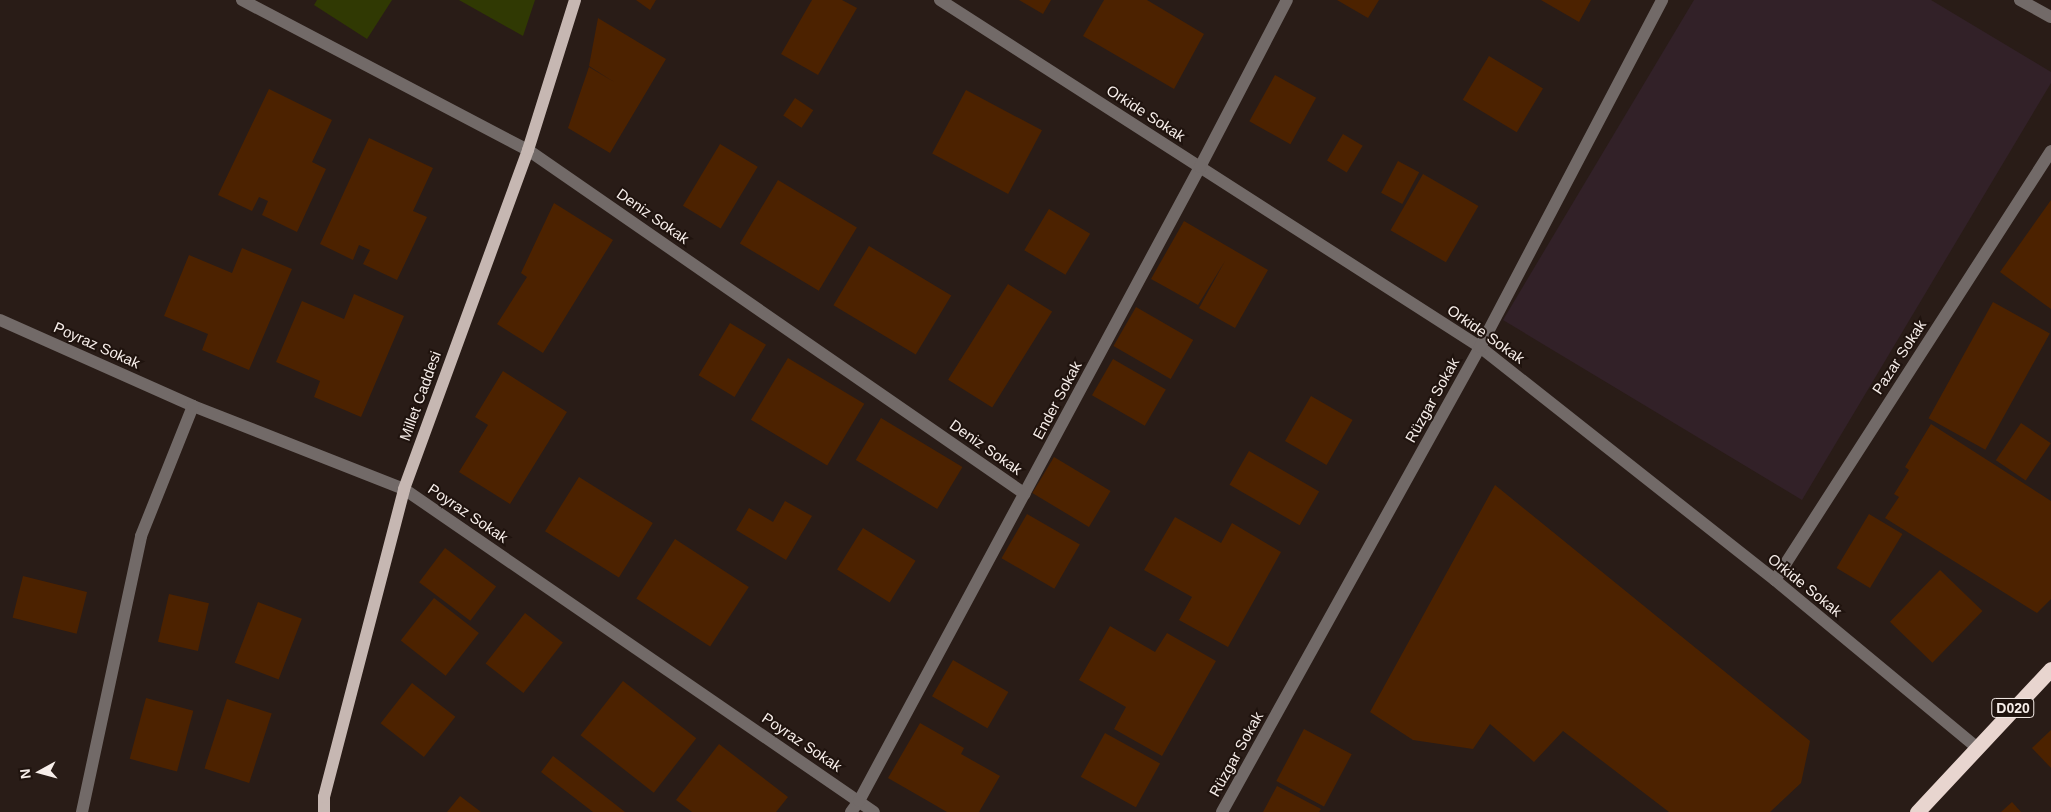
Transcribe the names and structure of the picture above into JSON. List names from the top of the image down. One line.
{"streets":{"highway":["D020"],"main road":["Millet Caddesi"],"street":["Orkide Sokak","Deniz Sokak","Poyraz Sokak","Pazar Sokak","Ender Sokak","Rüzgar Sokak"]},"crossings":[["Orkide Sokak","Pazar Sokak"],["Orkide Sokak","Ender Sokak"],["Orkide Sokak","Rüzgar Sokak"],["Orkide Sokak","D020"],["Deniz Sokak","Millet Caddesi"],["Deniz Sokak","Ender Sokak"],["Poyraz Sokak","Millet Caddesi"],["Poyraz Sokak","Ender Sokak"]],"north":"left"}
